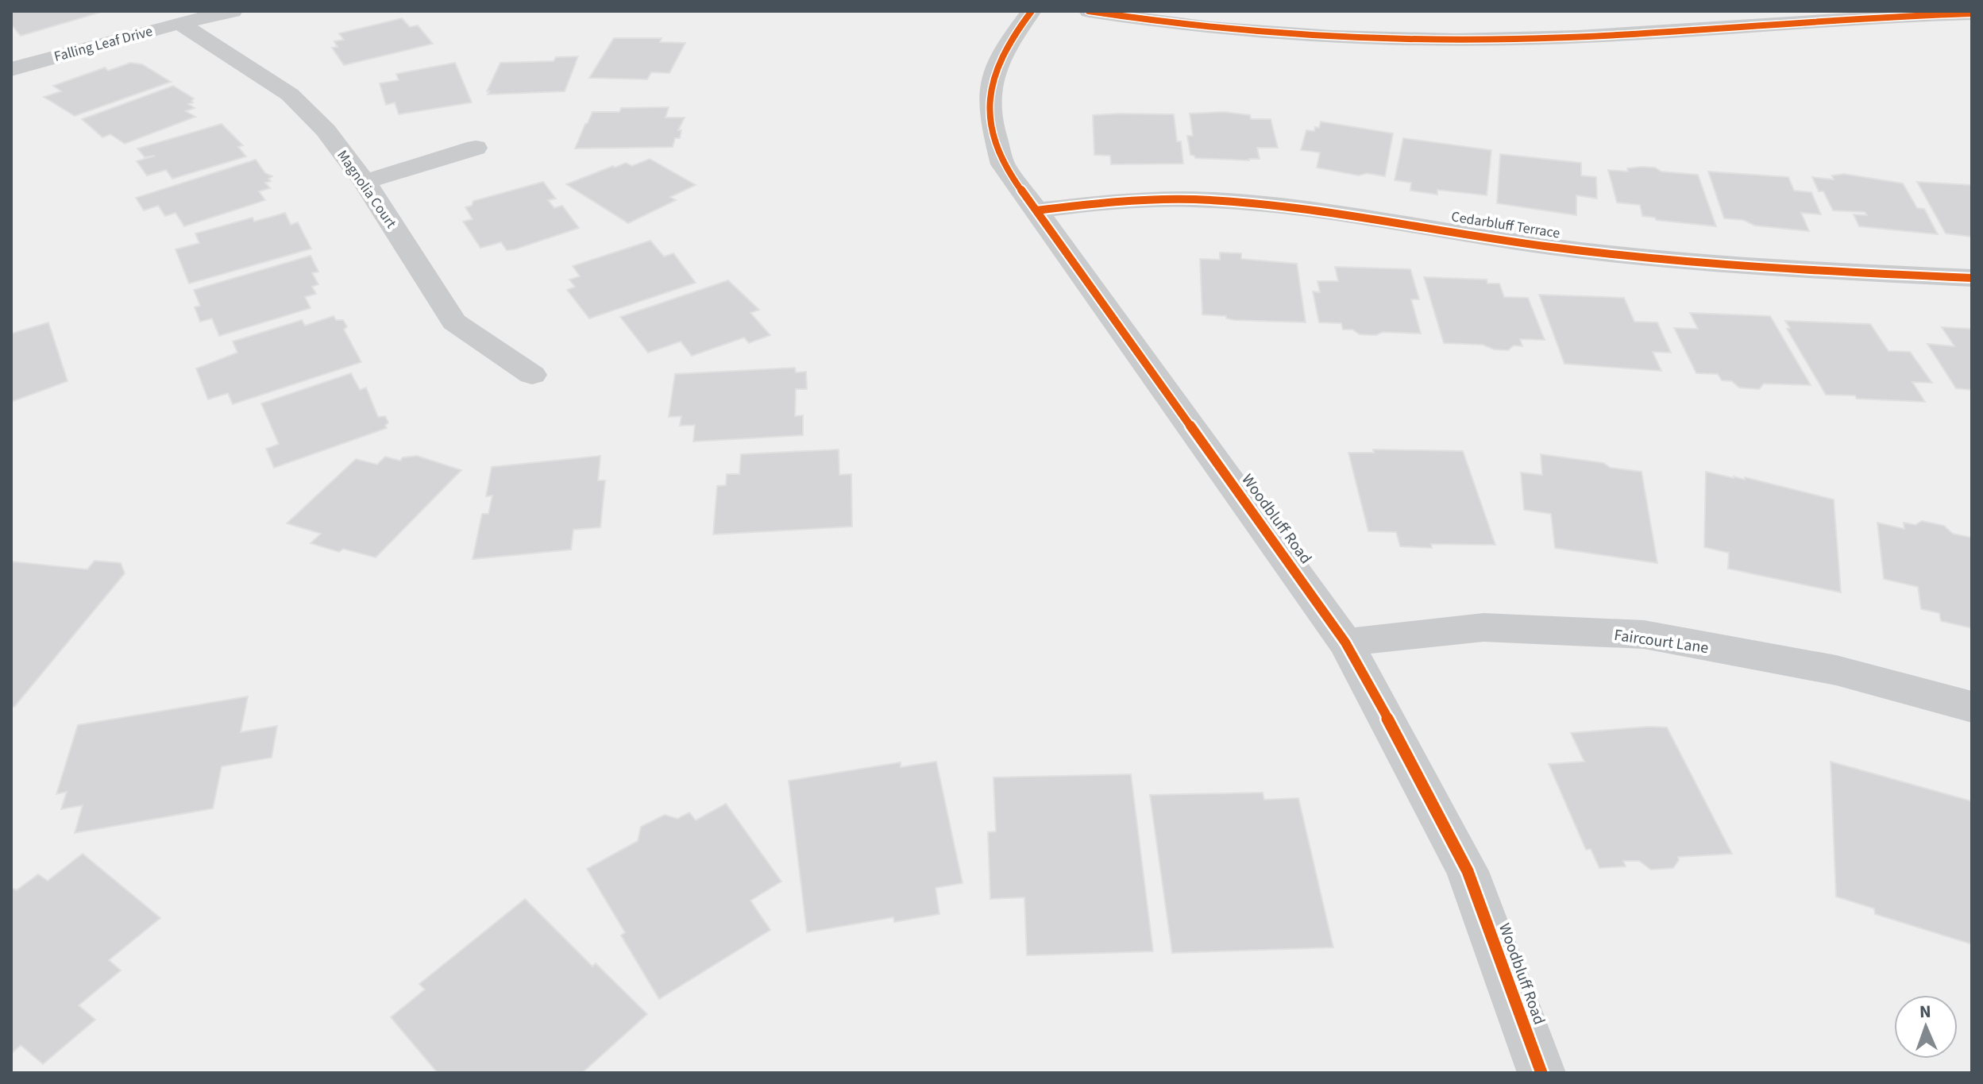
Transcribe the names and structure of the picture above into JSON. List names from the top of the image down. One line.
{"streets":{"street":["Falling Leaf Drive","Magnolia Court","Cedarbluff Terrace","Woodbluff Road","Faircourt Lane"]},"crossings":[["Falling Leaf Drive","Magnolia Court"],["Cedarbluff Terrace","Woodbluff Road"],["Woodbluff Road","Faircourt Lane"]],"north":"top"}
